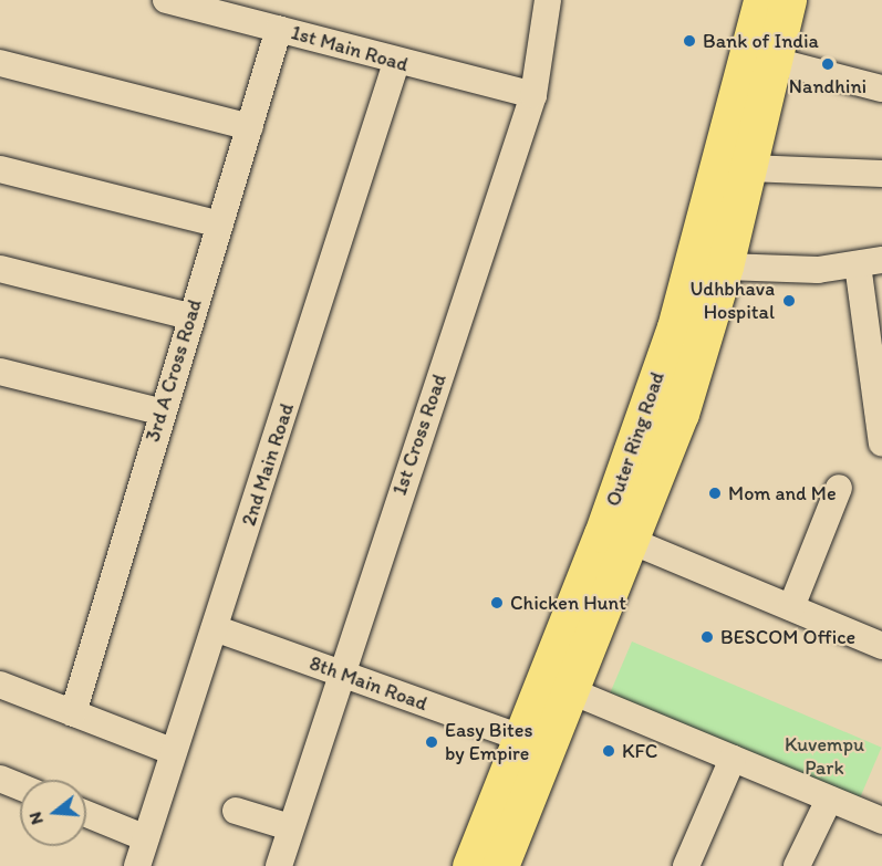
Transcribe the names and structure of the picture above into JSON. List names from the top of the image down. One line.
{"streets":{"highway":["Outer Ring Road"],"street":["1st Main Road","3rd A Cross Road","1st Cross Road","2nd Main Road","8th Main Road"]},"crossings":[["1st Main Road","3rd A Cross Road"],["1st Main Road","1st Cross Road"],["1st Main Road","2nd Main Road"],["1st Cross Road","8th Main Road"],["Outer Ring Road","8th Main Road"],["2nd Main Road","8th Main Road"]],"parks":["Kuvempu Park"],"places":["Bank of India","Nandhini","Udhbhava Hospital","Mom and Me","Chicken Hunt","BESCOM Office","Easy Bites by Empire","KFC"],"north":"left"}
